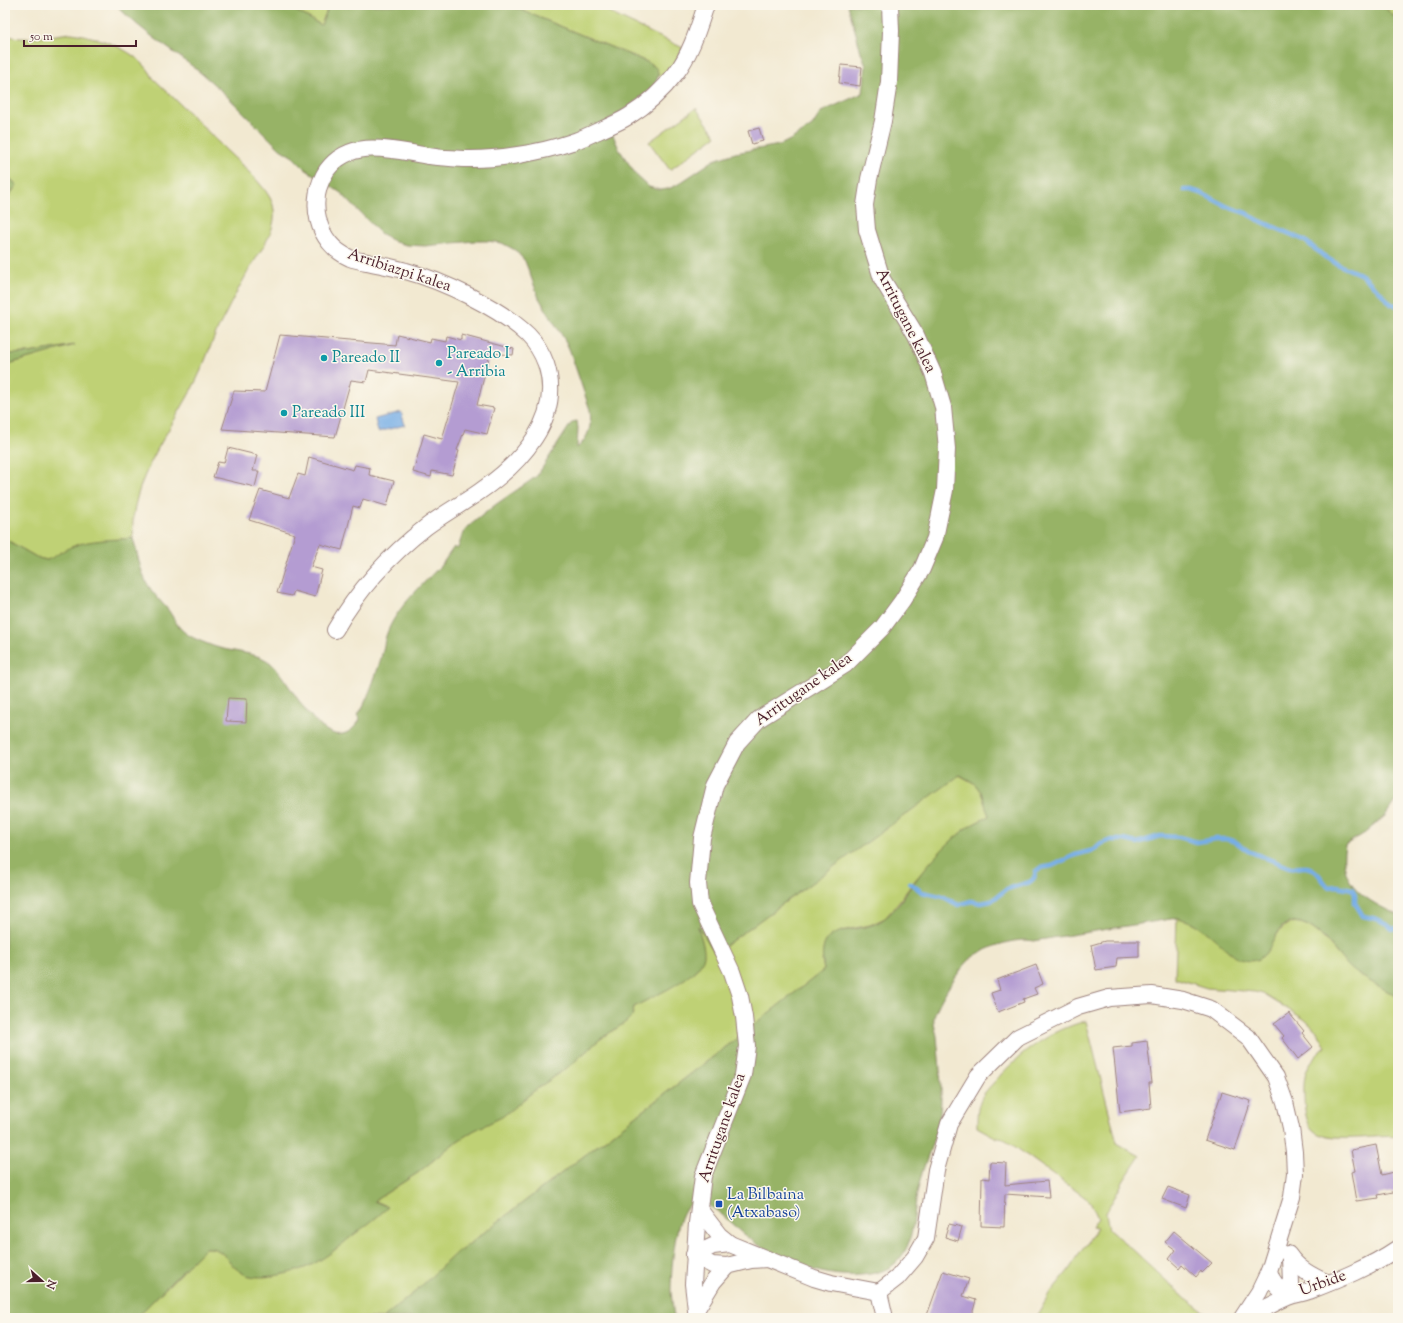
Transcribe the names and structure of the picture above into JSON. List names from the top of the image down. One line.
{"streets":{"street":["Arribiazpi kalea","Arritugane kalea","Urbide"]},"places":{"other":["Pareado II","Pareado I - Arribia","Pareado III"],"transit":["La Bilbaina (Atxabaso)"]},"scale_bar":"50 m","north":"right"}
